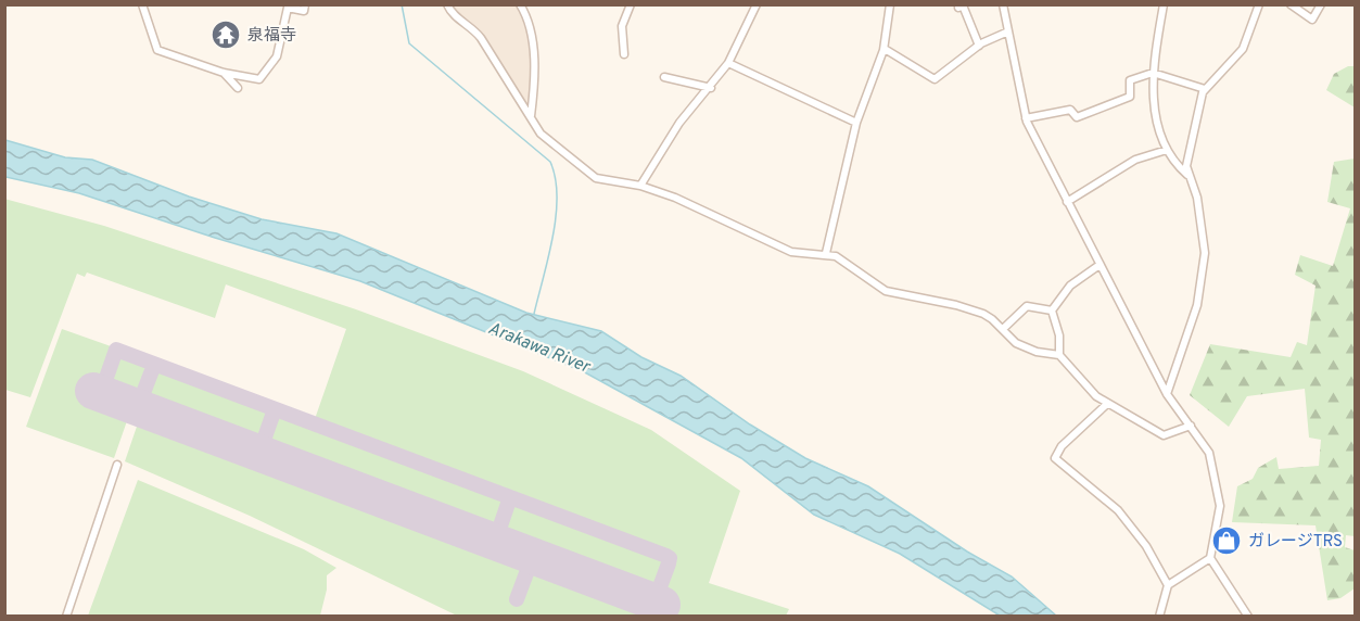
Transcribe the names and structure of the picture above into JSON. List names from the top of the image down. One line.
{"water":["Arakawa River"],"places":{"temple":["泉福寺"],"shop":["ガレージTRS"]}}
